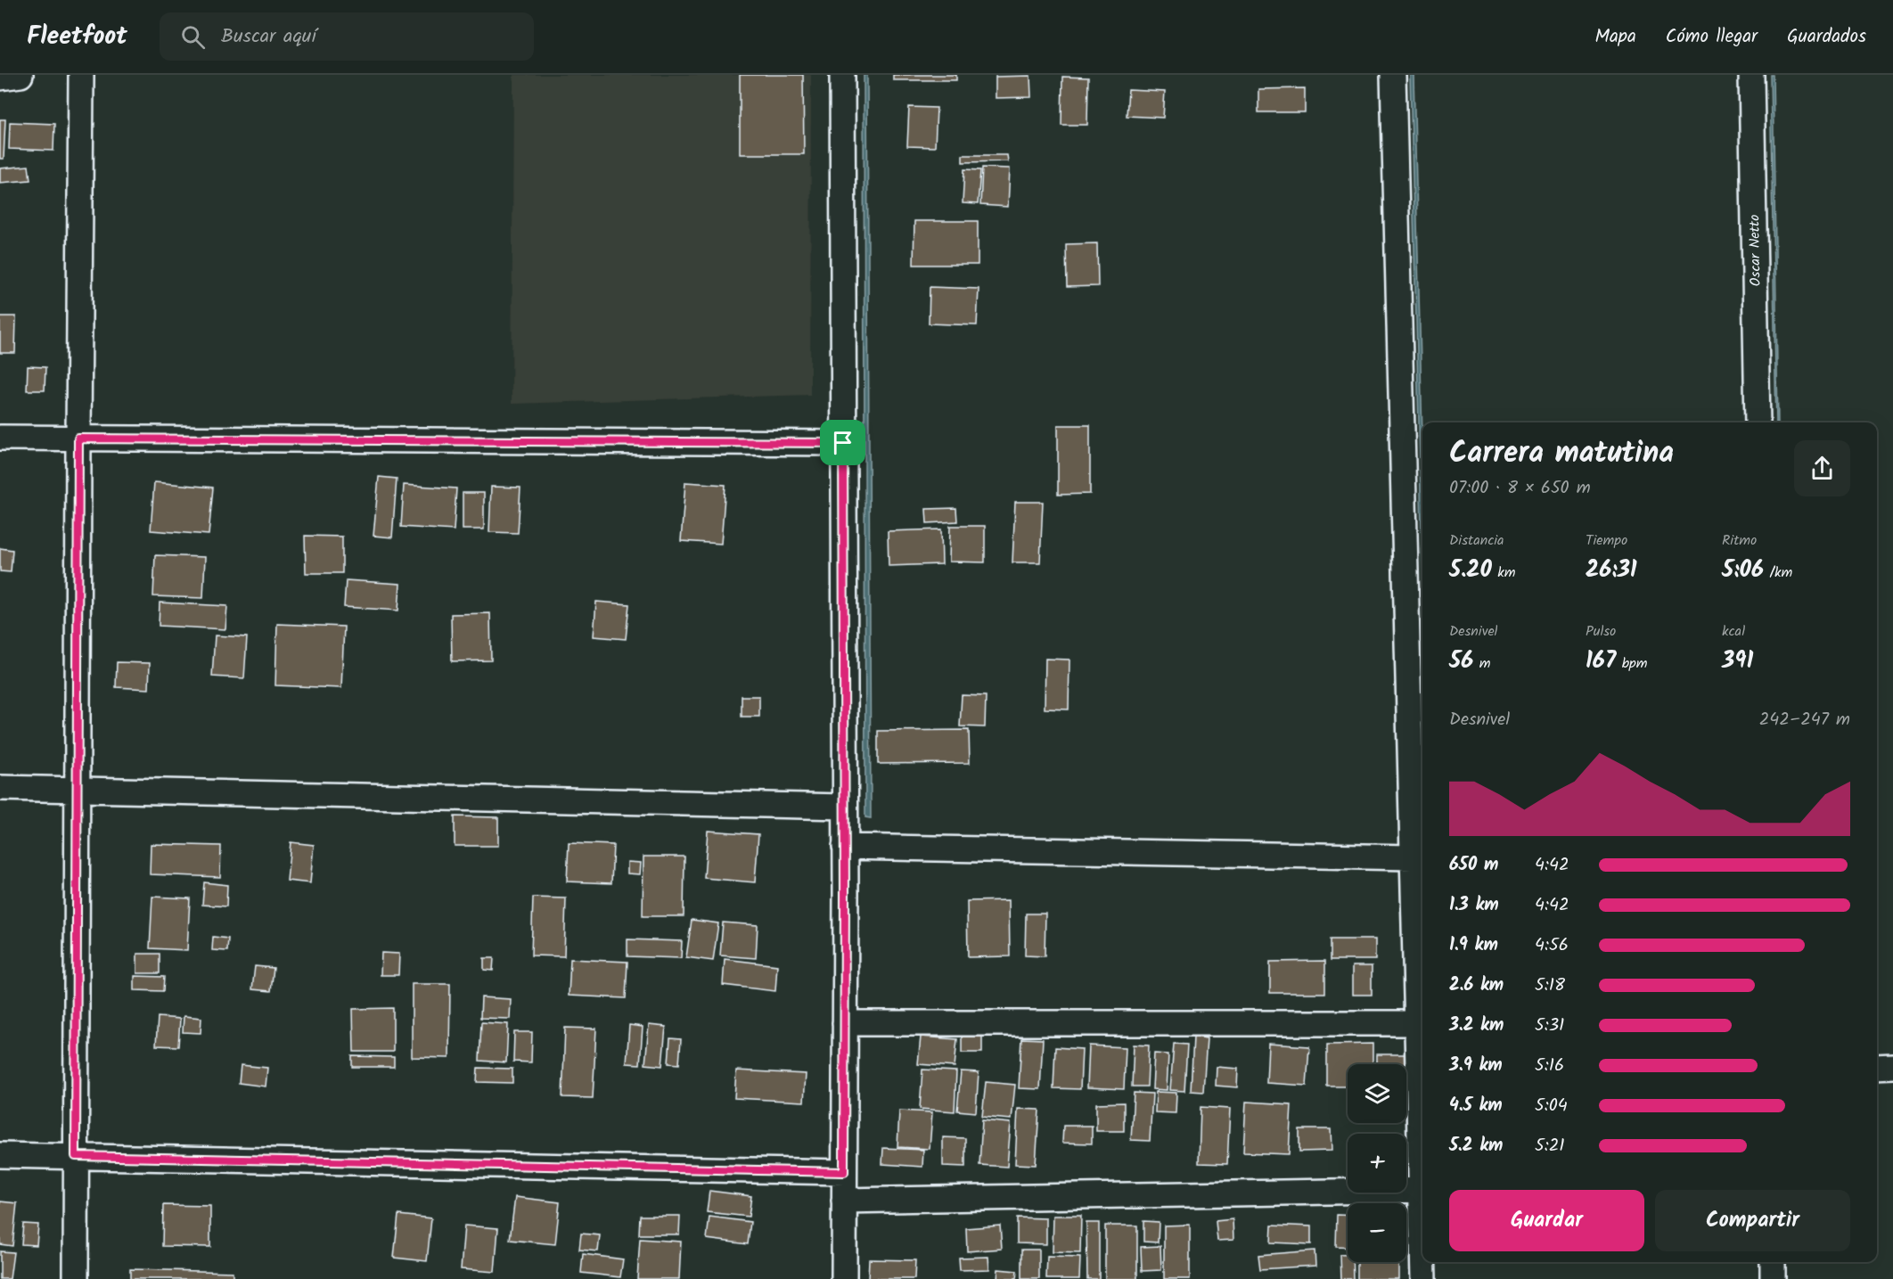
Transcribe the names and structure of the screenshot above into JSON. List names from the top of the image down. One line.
{"streets":{"street":["Oscar Netto"]},"page":{"header":"Fleetfoot","search":"Buscar aquí","nav":["Mapa","Cómo llegar","Guardados"],"heading":["Carrera matutina","07:00 · 8 × 650 m"],"stats":[["Distancia","5.20 km"],["Tiempo","26:31"],["Ritmo","5:06 /km"],["Desnivel","56 m"],["Pulso","167 bpm"],["kcal","391"]],"chart":["Desnivel","242–247 m"],"list":[{"name":"650 m","note":"4:42"},{"name":"1.3 km","note":"4:42"},{"name":"1.9 km","note":"4:56"},{"name":"2.6 km","note":"5:18"},{"name":"3.2 km","note":"5:31"},{"name":"3.9 km","note":"5:16"},{"name":"4.5 km","note":"5:04"},{"name":"5.2 km","note":"5:21"}],"map_buttons":["+","−"],"buttons":["Guardar","Compartir"]}}
